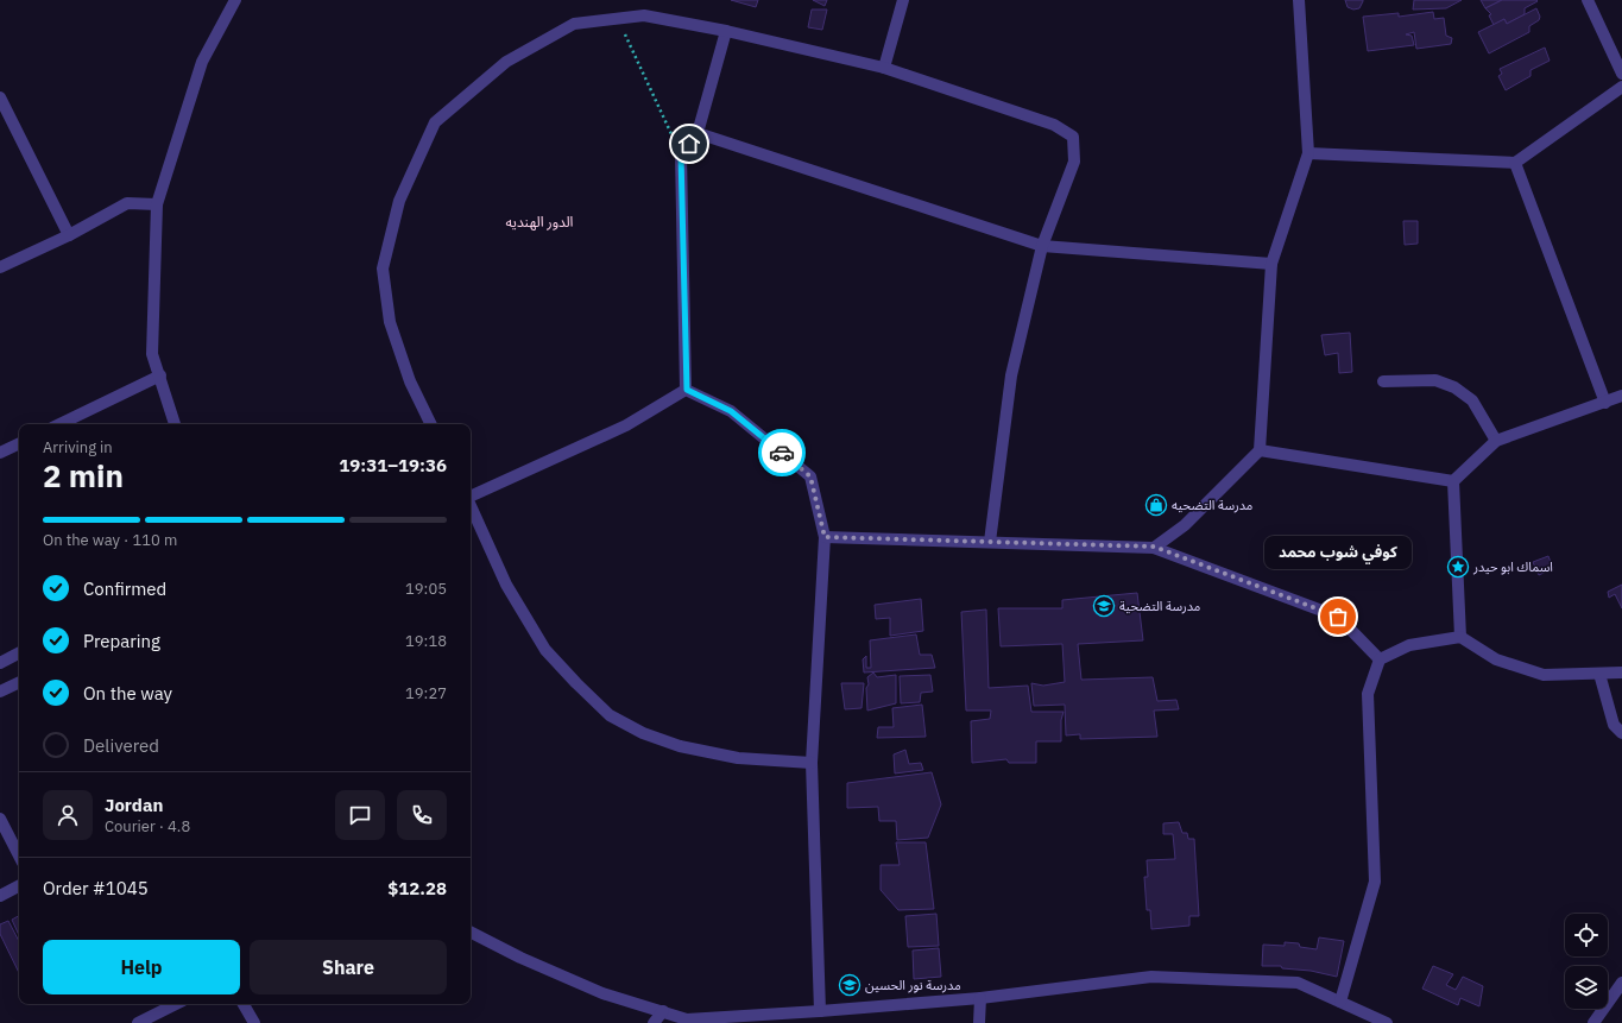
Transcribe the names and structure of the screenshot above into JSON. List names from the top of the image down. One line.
{"districts":["الدور الهنديه"],"places":{"shop":["مدرسة التضحيه"],"place":["اسماك ابو حيدر"],"school or university":["مدرسة التضحية","مدرسة نور الحسين"],"other":["كوفي شوب محمد"]},"page":{"heading":["2 min","Arriving in","19:31–19:36"],"panel":["Jordan","Courier · 4.8","Order #1045","$12.28"],"bar":"On the way · 110 m","bubble":"كوفي شوب محمد","list":[["Confirmed","19:05"],["Preparing","19:18"],["On the way","19:27"],"Delivered"],"buttons":["Help","Share"]}}
